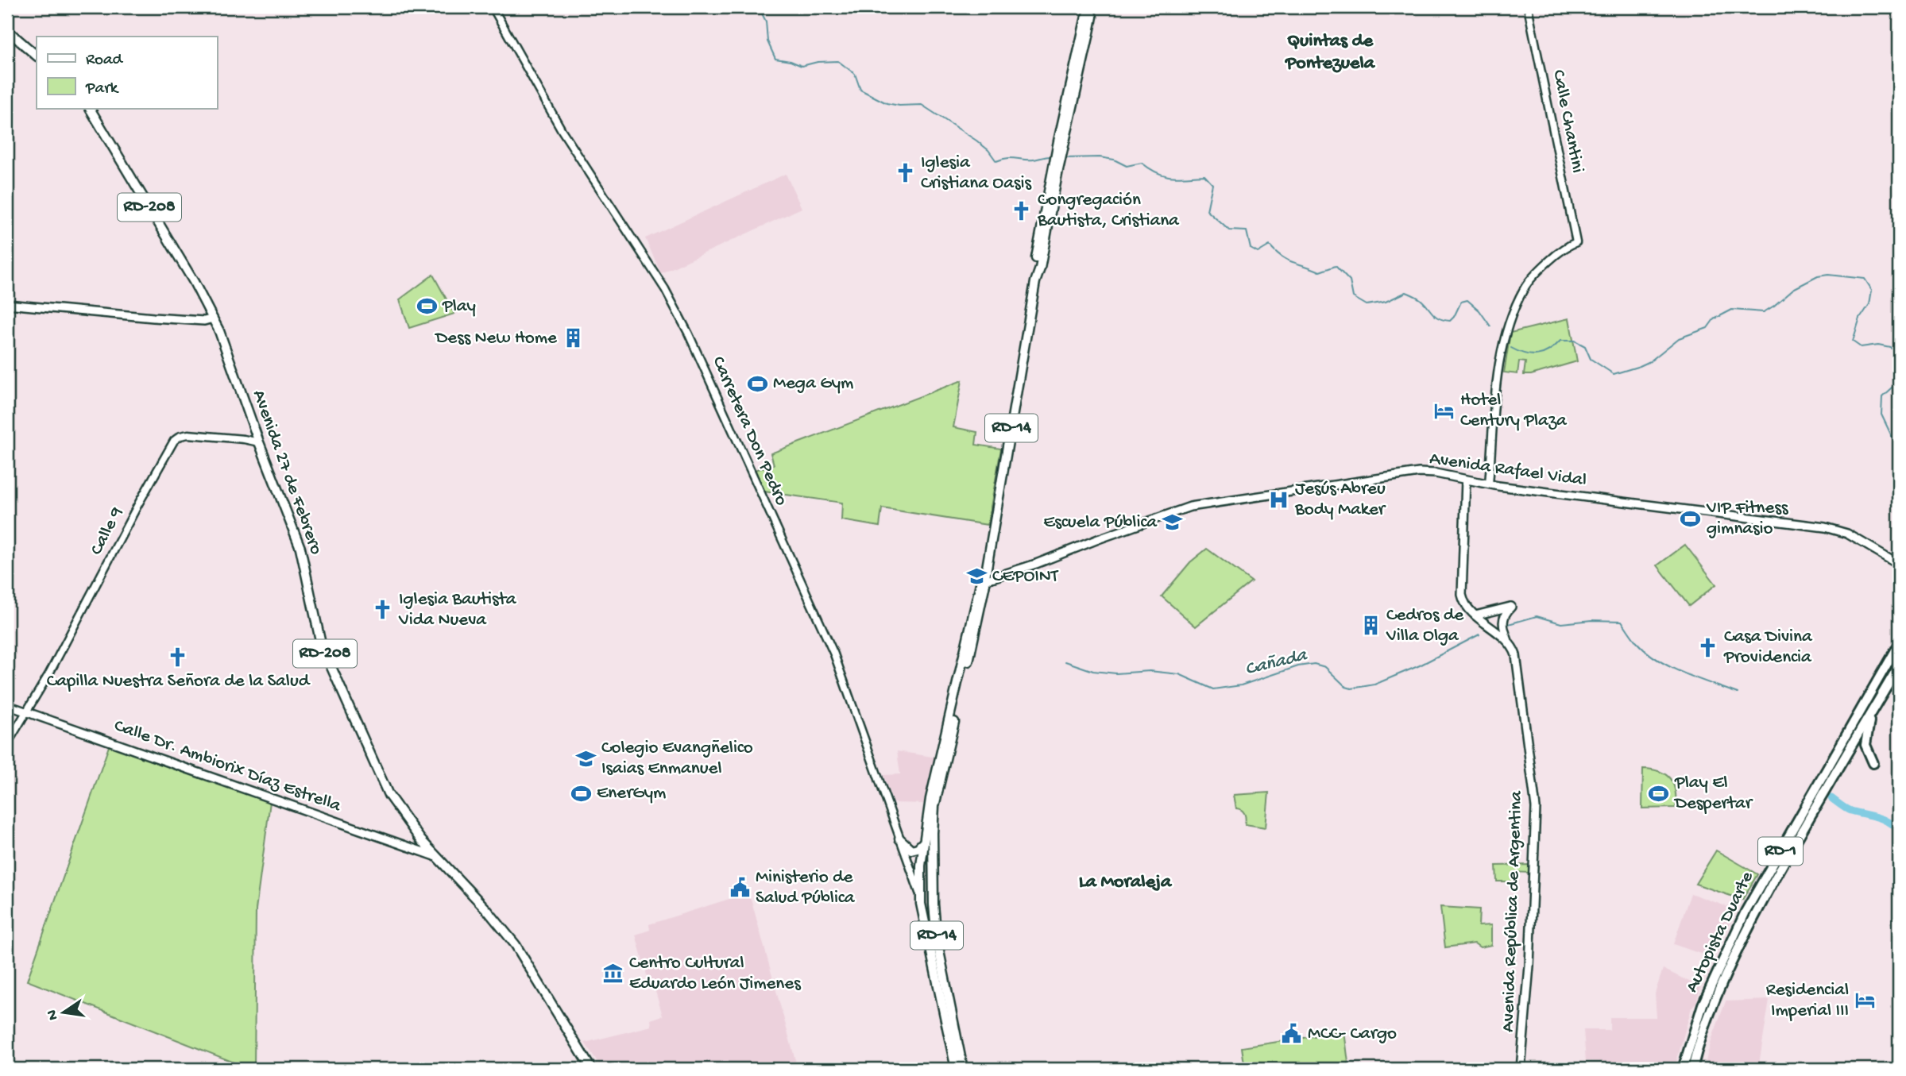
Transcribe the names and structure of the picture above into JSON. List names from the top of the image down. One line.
{"streets":{"highway":["RD-1","Autopista Duarte"],"main road":["RD-208","RD-14","Avenida Rafael Vidal","Avenida 27 de Febrero","Calle Dr. Ambiorix Díaz Estrella","Avenida República de Argentina"],"street":["Calle Chantini","Carretera Don Pedro","Calle 9"]},"crossings":[["Calle Chantini","Avenida Rafael Vidal"],["RD-14","Carretera Don Pedro"],["RD-14","Avenida Rafael Vidal"],["Avenida 27 de Febrero","Calle 9"],["Avenida 27 de Febrero","Calle Dr. Ambiorix Díaz Estrella"],["Calle 9","Calle Dr. Ambiorix Díaz Estrella"]],"districts":["Quintas de Pontezuela","La Moraleja"],"water":["Cañada"],"places":{"church":["Iglesia Cristiana Oasis","Congregación Bautista, Cristiana","Iglesia Bautista Vida Nueva","Casa Divina Providencia","Capilla Nuestra Señora de la Salud"],"sports":["Play","Mega Gym","VIP Fitness gimnasio","EnerGym","Play El Despertar"],"building":["Dess New Home","Cedros de Villa Olga"],"hotel":["Hotel Century Plaza","Residencial Imperial III"],"hospital":["Jesús Abreu Body Maker"],"school or university":["Escuela Pública","CEPOINT","Colegio Evangñelico Isaias Enmanuel"],"public building":["Ministerio de Salud Pública","MCC- Cargo"],"museum":["Centro Cultural Eduardo León Jimenes"]},"legend":["Road","Park"],"north":"left"}
